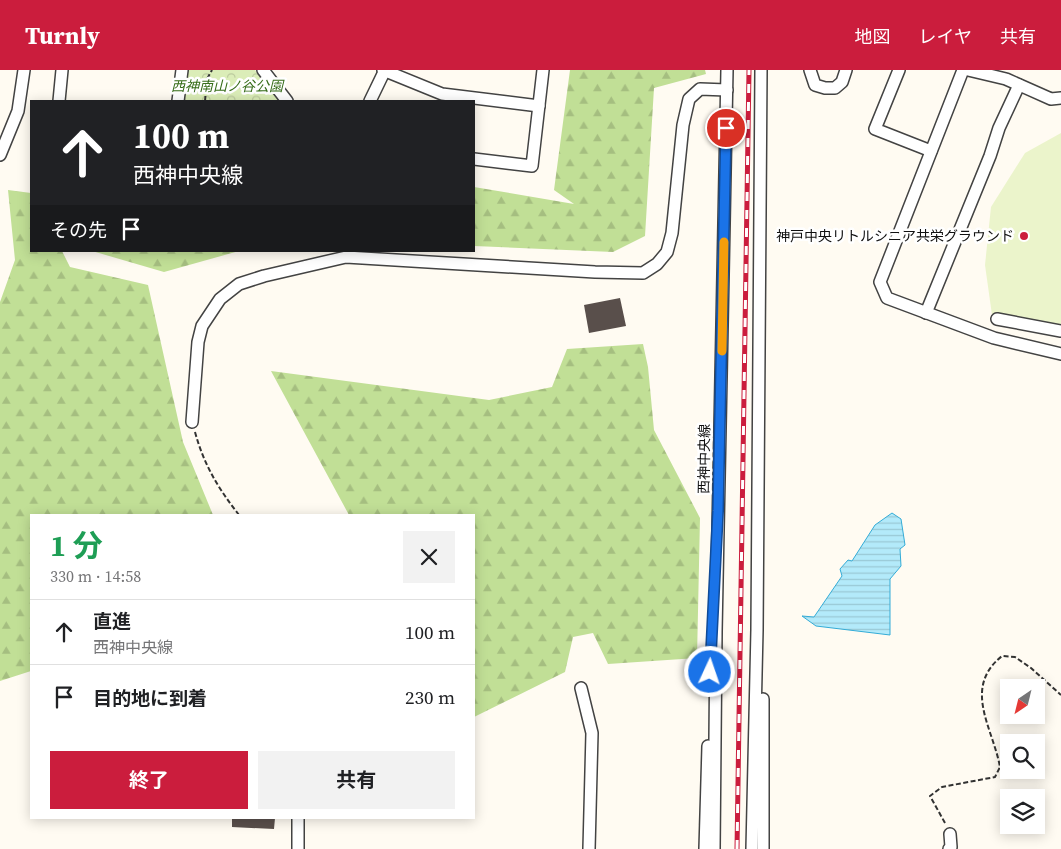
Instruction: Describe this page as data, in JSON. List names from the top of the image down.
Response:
{
  "streets": {
    "street": ["西神中央線"]
  },
  "parks": ["西神南山ノ谷公園"],
  "places": ["神戸中央リトルシニア共栄グラウンド"],
  "north": "bottom left",
  "page": {
    "header": "Turnly",
    "nav": ["地図", "レイヤ", "共有"],
    "turn": ["100 m", "西神中央線"],
    "then": "その先",
    "heading": ["1 分", "330 m · 14:58"],
    "list": [
      {
        "name": "直進",
        "note": "西神中央線",
        "value": "100 m"
      },
      {
        "name": "目的地に到着",
        "value": "230 m"
      }
    ],
    "buttons": ["終了", "共有"]
  }
}
